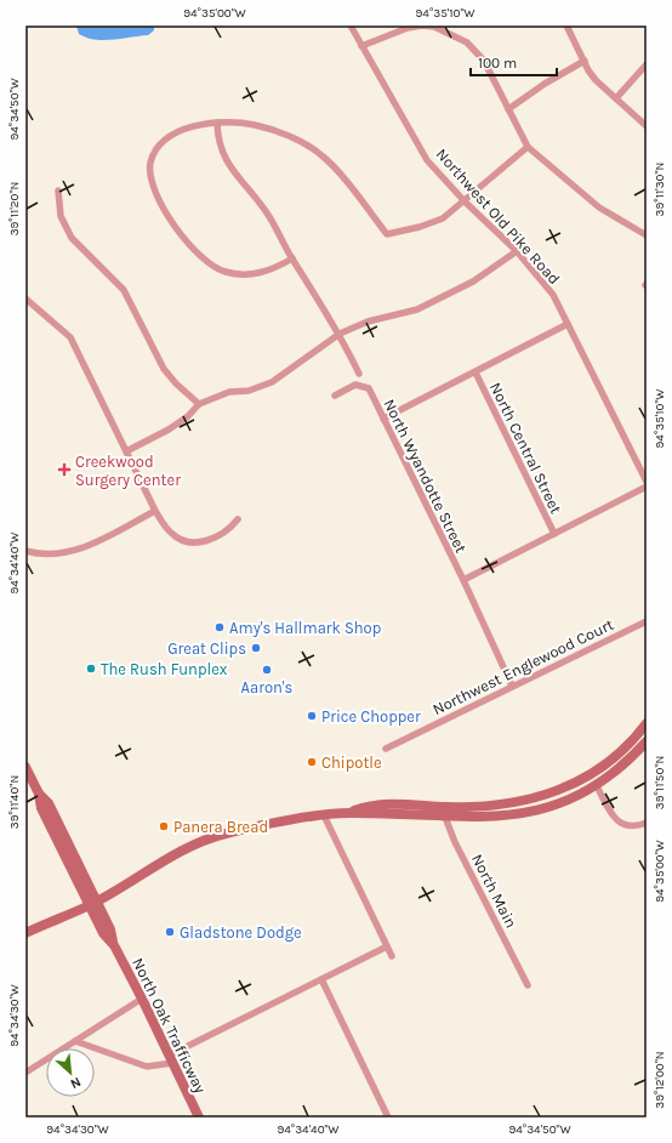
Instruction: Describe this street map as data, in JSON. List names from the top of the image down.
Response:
{
  "streets": {
    "main road": ["North Oak Trafficway"],
    "street": [
      "Northwest Old Pike Road",
      "North Central Street",
      "North Wyandotte Street",
      "Northwest Englewood Court",
      "North Main"
    ]
  },
  "crossings": [
    ["North Wyandotte Street", "Northwest Englewood Court"]
  ],
  "places": {
    "health": ["Creekwood Surgery Center"],
    "other": [
      "Amy's Hallmark Shop",
      "Great Clips",
      "The Rush Funplex",
      "Aaron's",
      "Price Chopper",
      "Chipotle",
      "Panera Bread",
      "Gladstone Dodge"
    ]
  },
  "scale_bar": "100 m",
  "north": "bottom right",
  "coordinates": [
    "94°35'00\"W",
    "94°35'10\"W",
    "94°34'50\"W",
    "39°11'30\"N",
    "39°11'20\"N",
    "94°34'40\"W",
    "39°11'50\"N",
    "39°11'40\"N",
    "94°34'30\"W",
    "39°12'00\"N"
  ]
}
